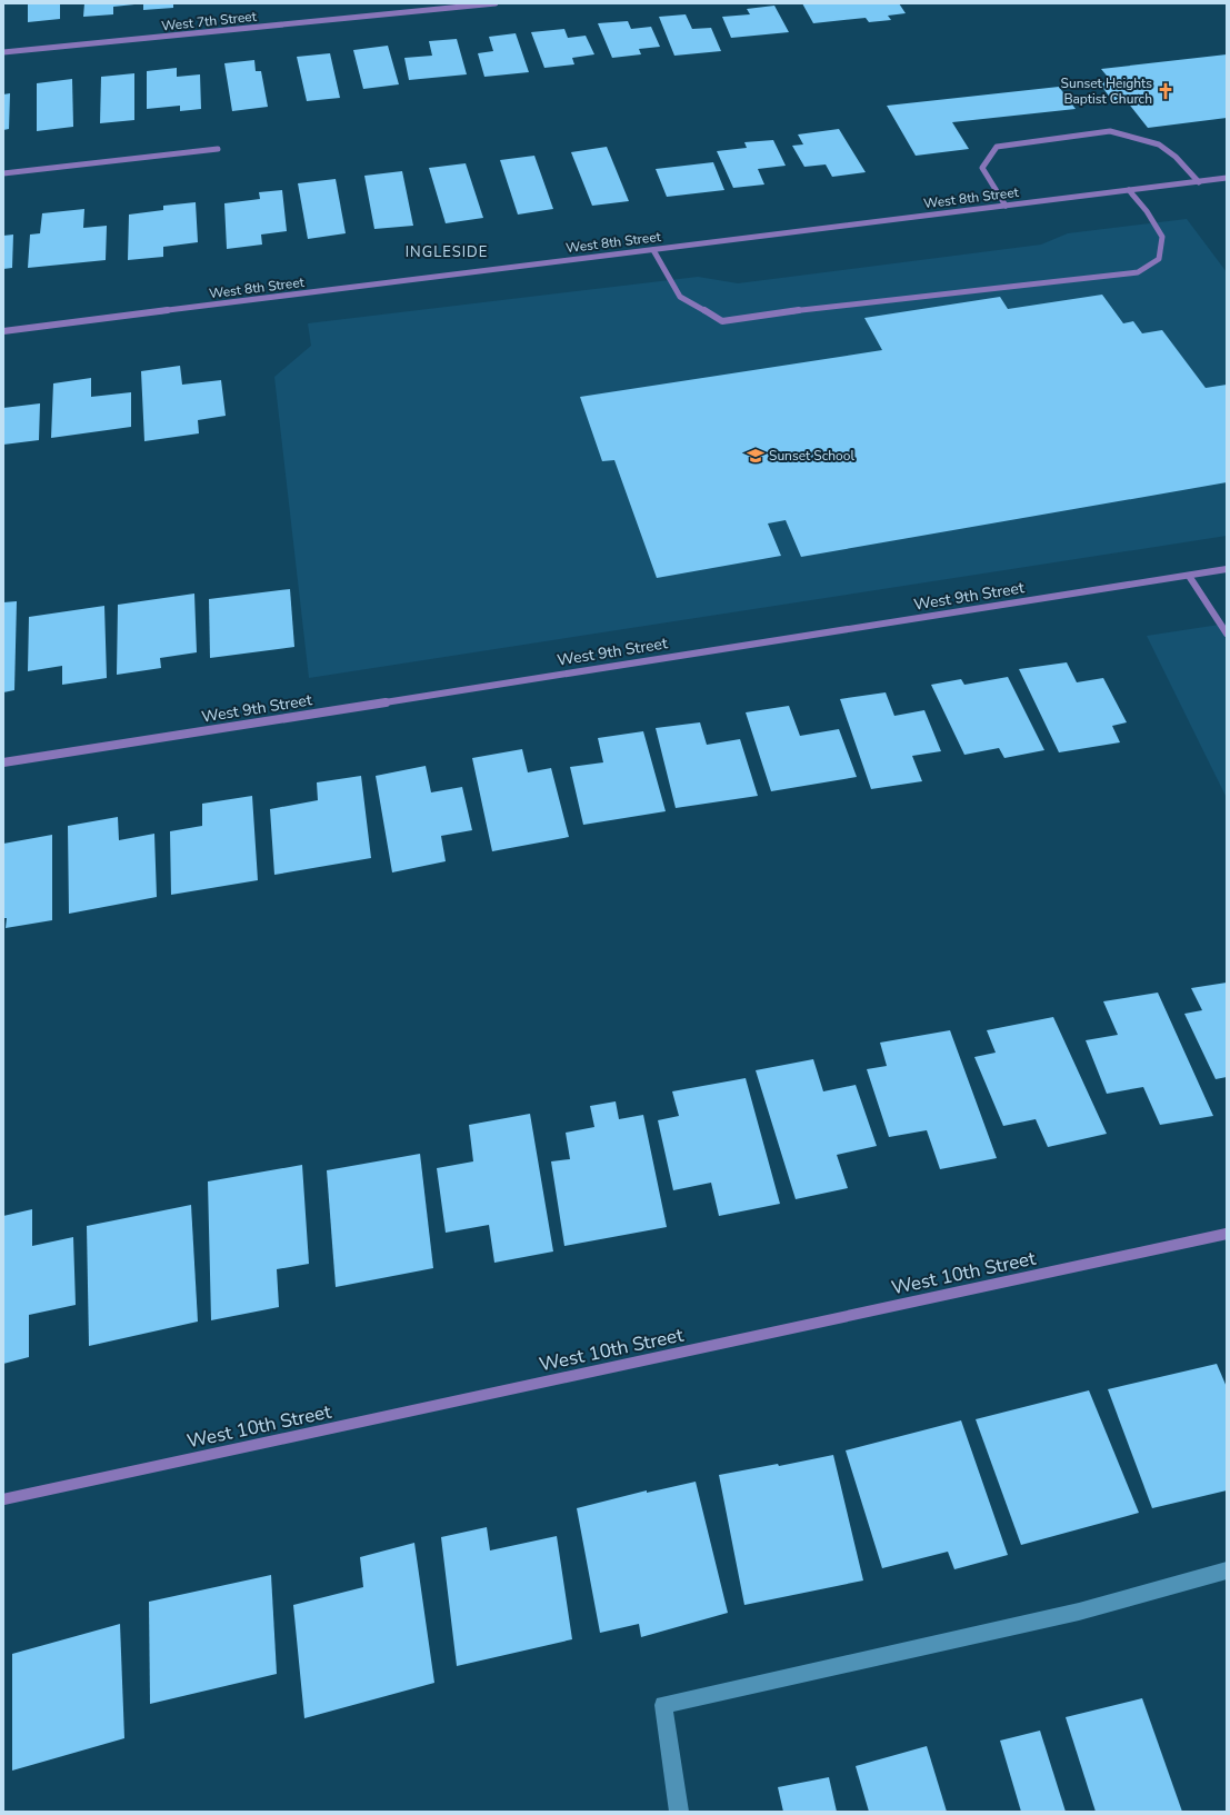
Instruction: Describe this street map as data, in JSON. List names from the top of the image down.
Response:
{
  "streets": {
    "street": [
      "West 7th Street",
      "West 8th Street",
      "West 9th Street",
      "West 10th Street"
    ]
  },
  "districts": ["INGLESIDE"],
  "places": {
    "church": ["Sunset Heights Baptist Church"],
    "school or university": ["Sunset School"]
  }
}
